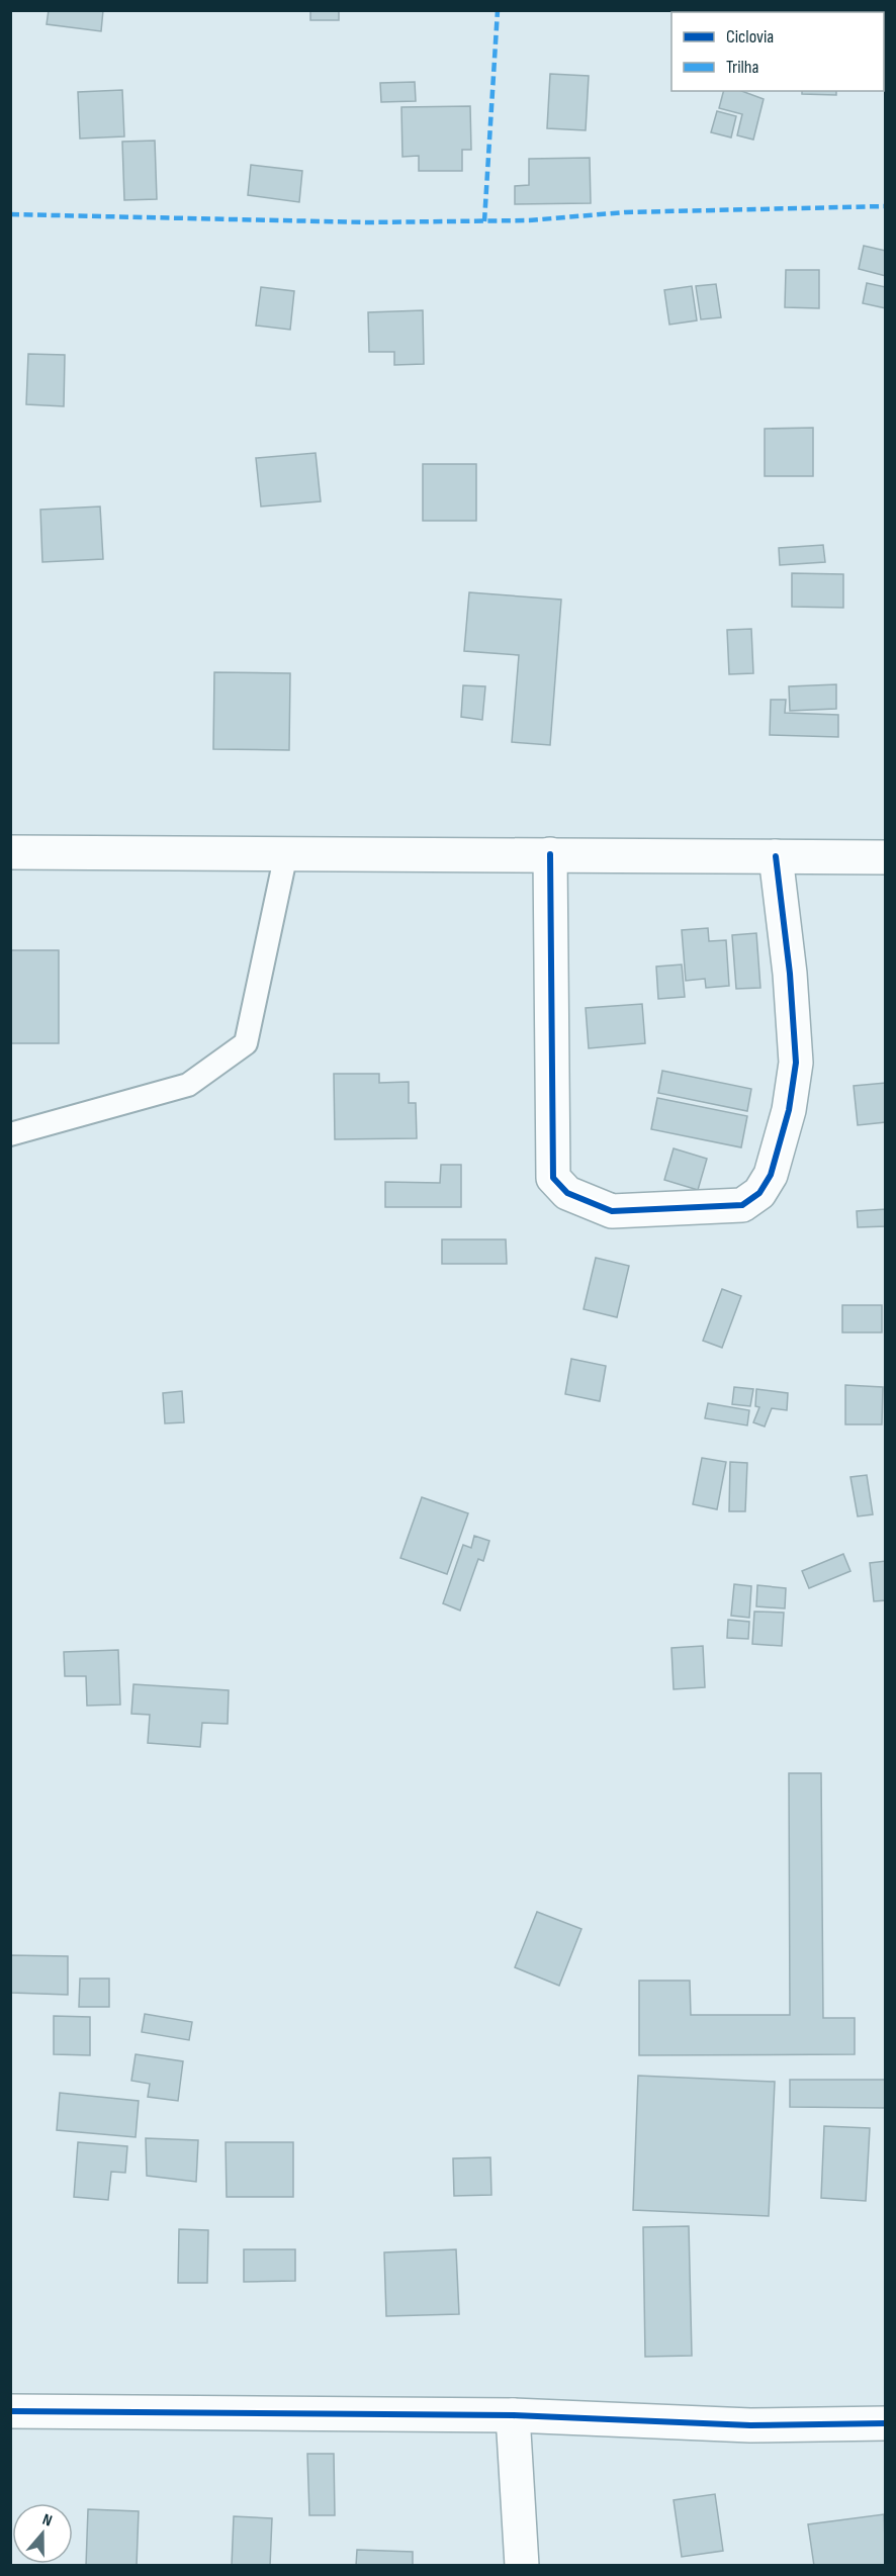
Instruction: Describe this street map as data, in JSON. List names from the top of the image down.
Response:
{
  "legend": ["Ciclovia", "Trilha"],
  "north": "top"
}
